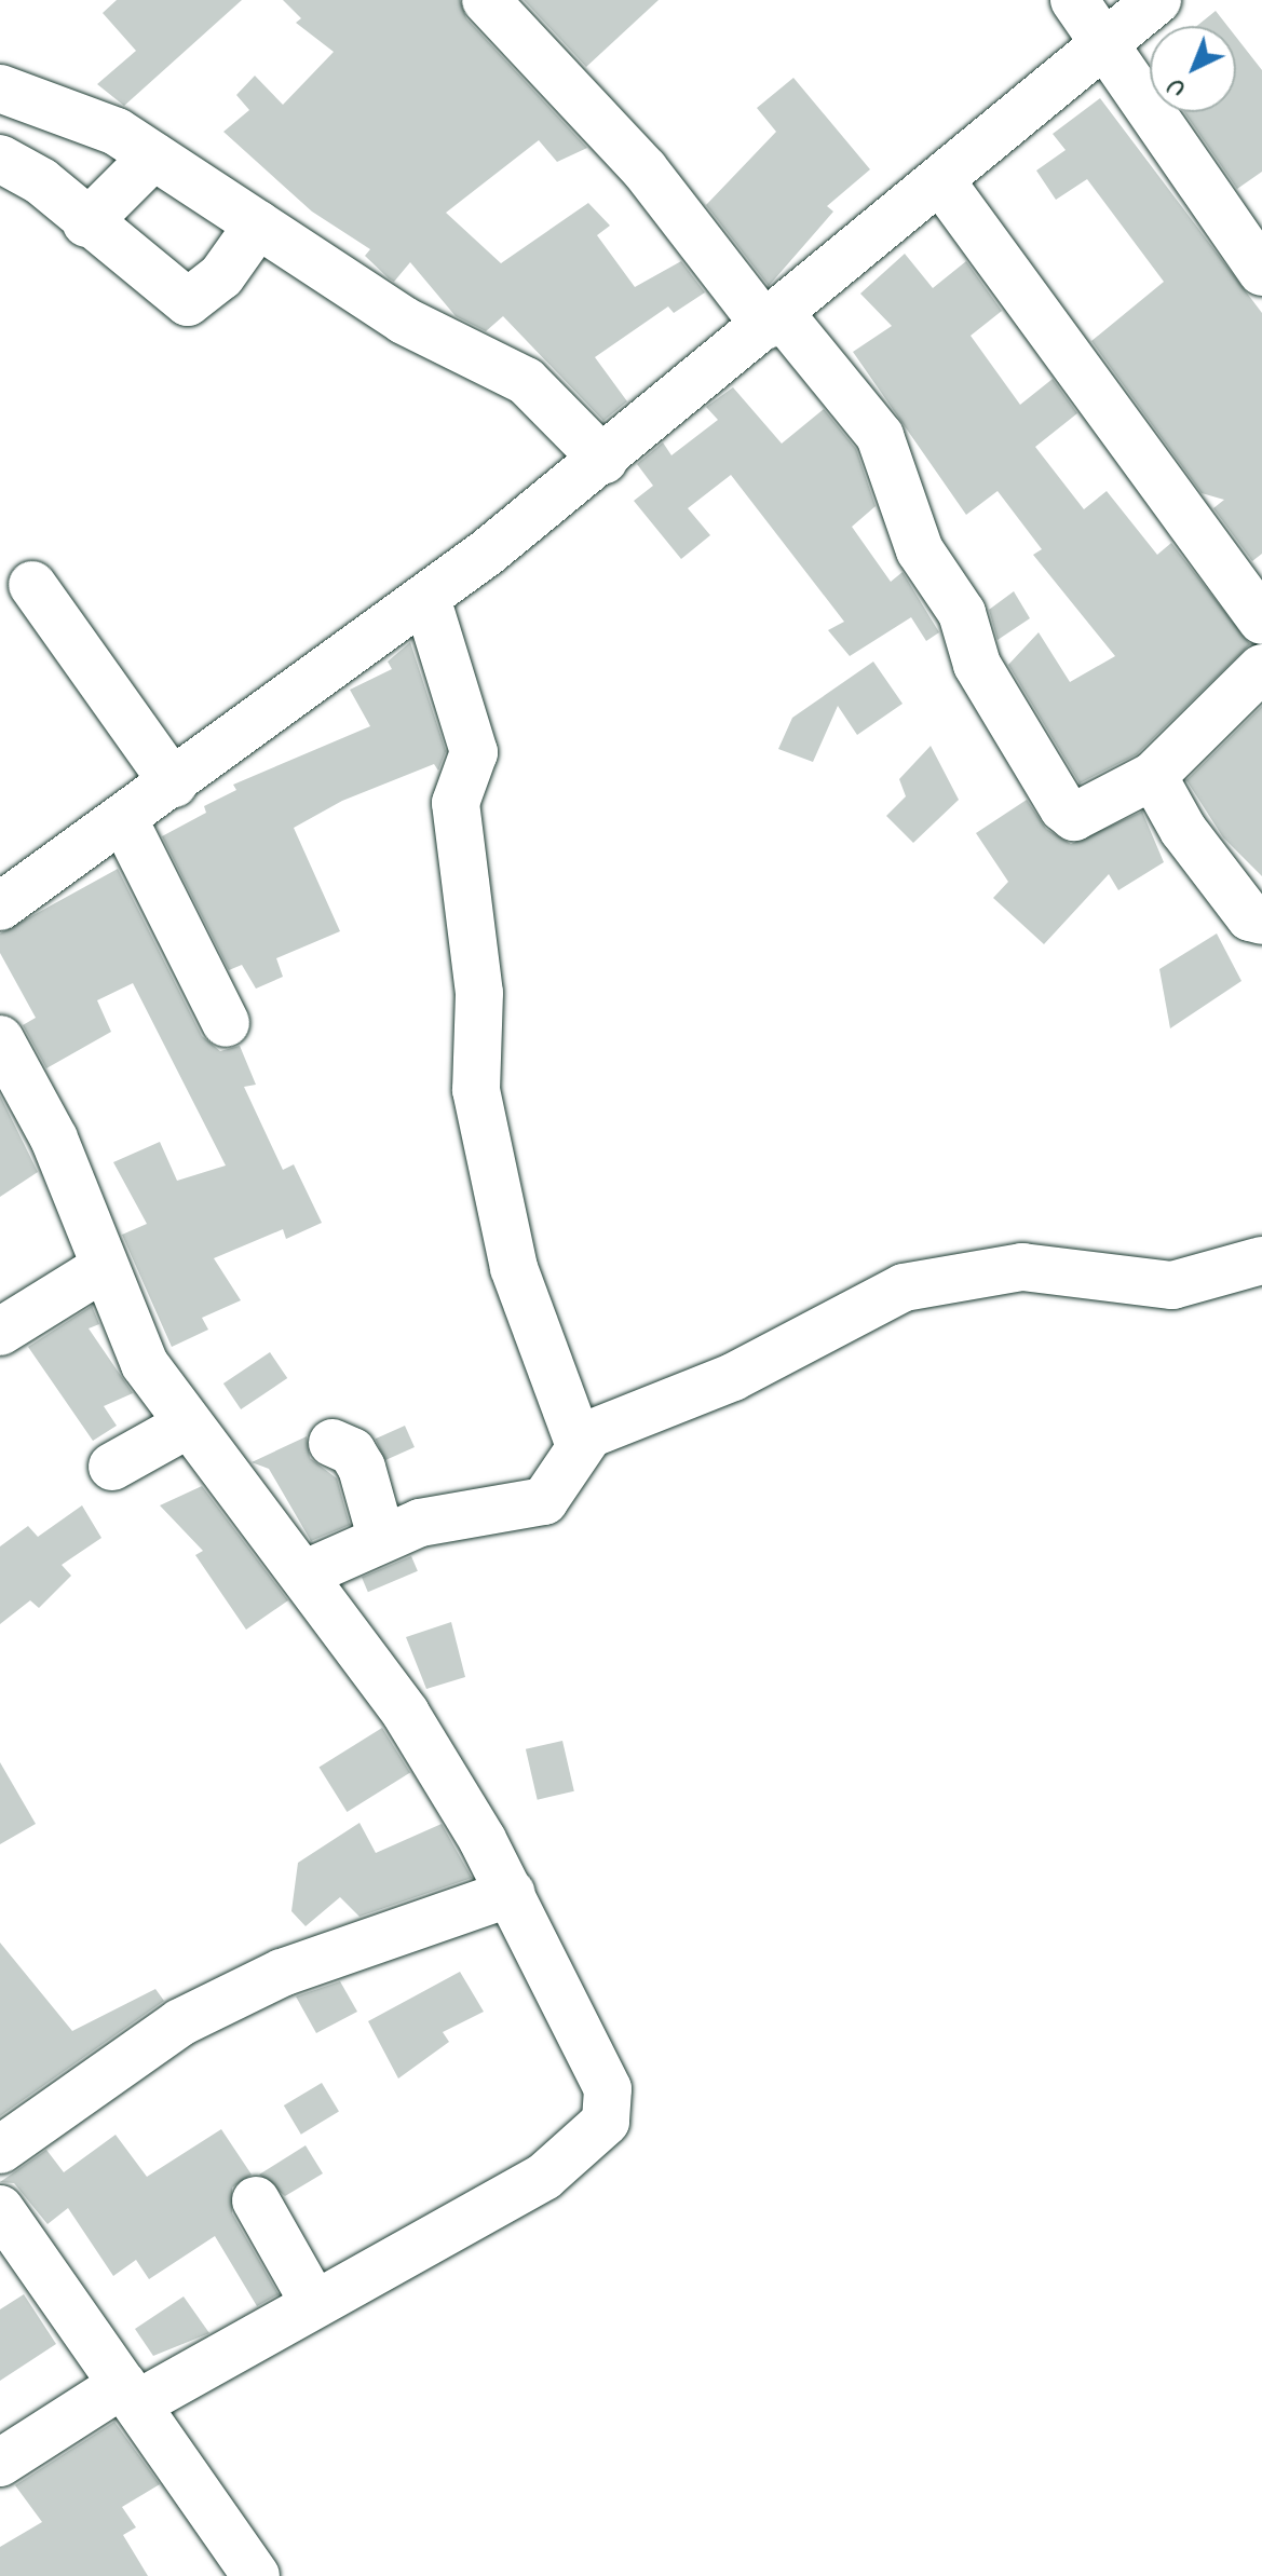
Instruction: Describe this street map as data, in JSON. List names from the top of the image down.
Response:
{
  "north": "bottom left"
}
